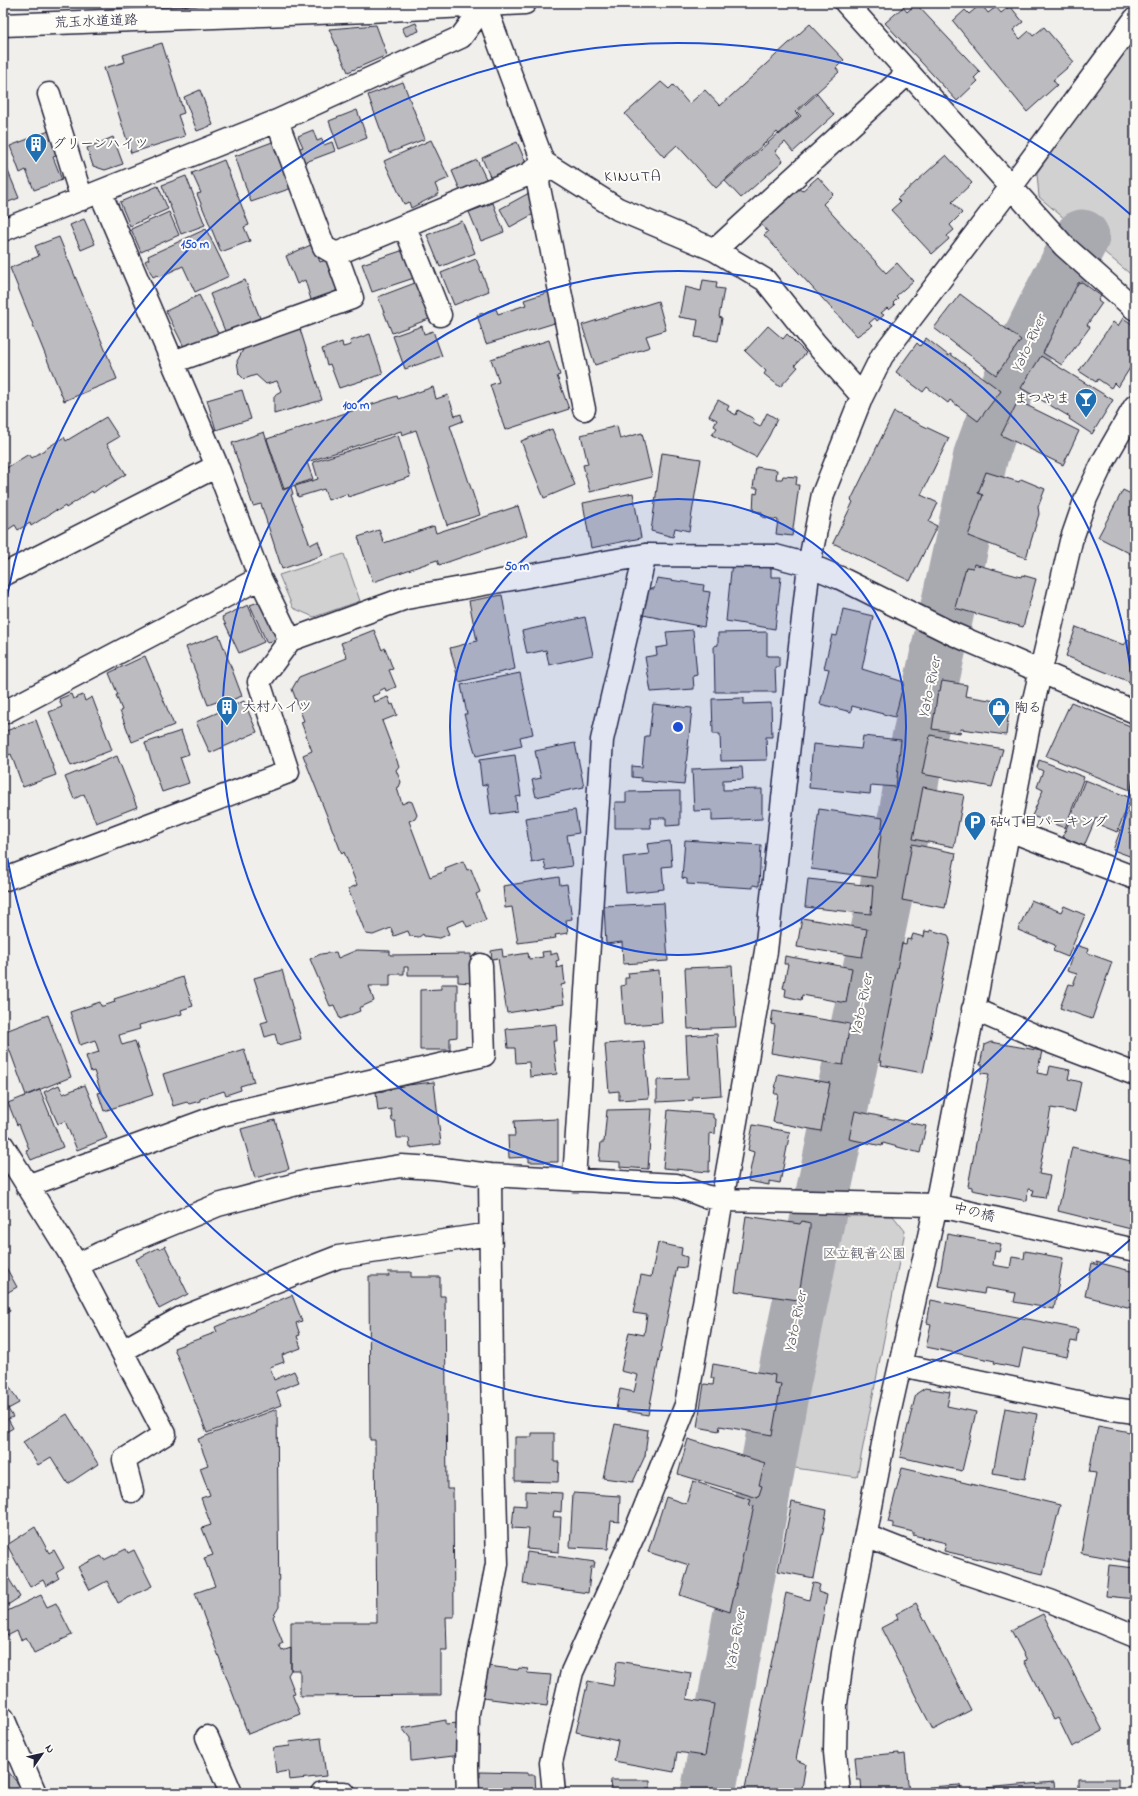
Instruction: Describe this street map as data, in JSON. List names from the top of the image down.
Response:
{
  "streets": {
    "street": ["荒玉水道道路", "中の橋"]
  },
  "districts": ["KINUTA"],
  "water": ["Yato-River"],
  "parks": ["区立観音公園"],
  "places": {
    "building": ["グリーンハイツ", "大村ハイツ"],
    "bar": ["まつやま"],
    "shop": ["陶る"],
    "parking": ["砧4丁目パーキング"]
  },
  "north": "top right",
  "rings": ["150 m", "100 m", "50 m"]
}
